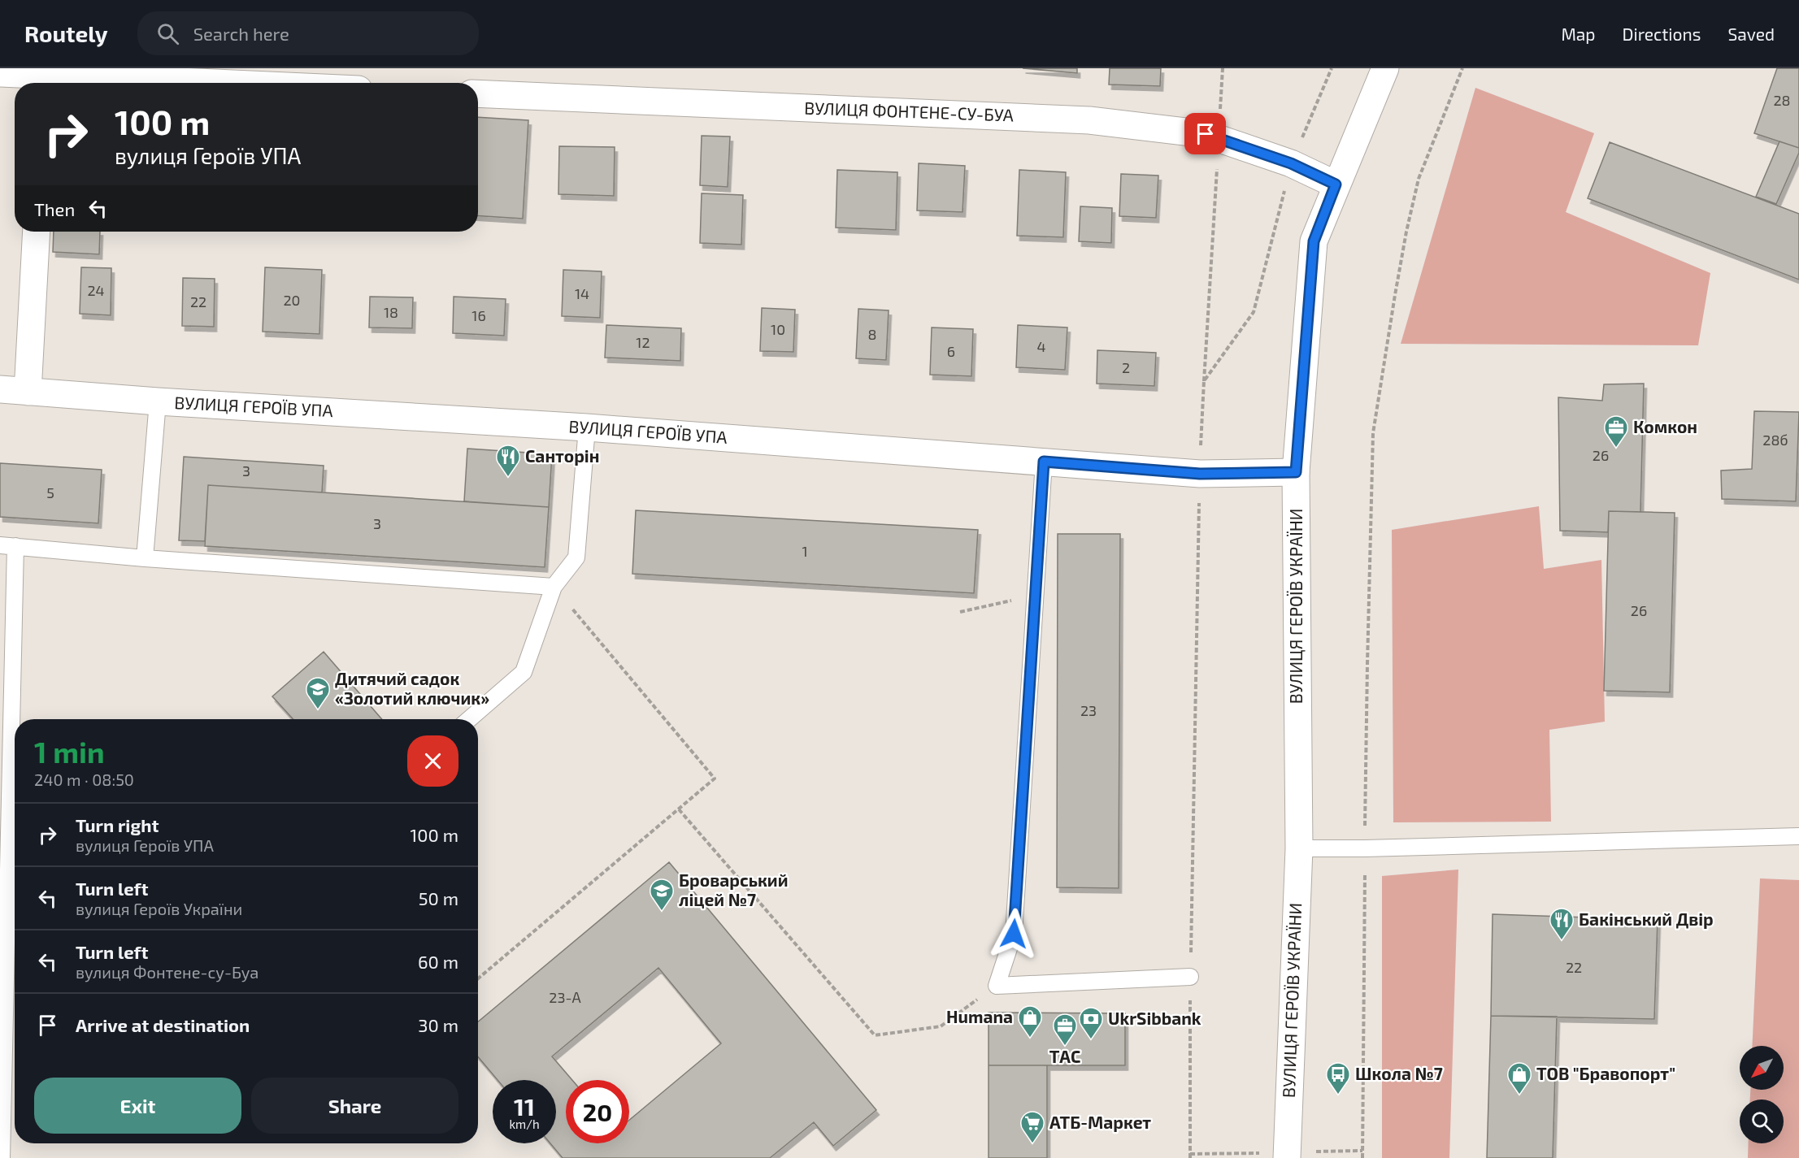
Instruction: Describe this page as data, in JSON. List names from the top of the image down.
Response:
{
  "streets": {
    "street": ["ВУЛИЦЯ ФОНТЕНЕ-СУ-БУА", "ВУЛИЦЯ ГЕРОЇВ УПА", "ВУЛИЦЯ ГЕРОЇВ УКРАЇНИ"]
  },
  "crossings": [
    ["ВУЛИЦЯ ФОНТЕНЕ-СУ-БУА", "ВУЛИЦЯ ГЕРОЇВ УКРАЇНИ"],
    ["ВУЛИЦЯ ГЕРОЇВ УПА", "ВУЛИЦЯ ГЕРОЇВ УКРАЇНИ"]
  ],
  "places": {
    "office": ["Комкон", "ТАС"],
    "restaurant": ["Санторін", "Бакінський Двір"],
    "school or university": ["Дитячий садок «Золотий ключик»", "Броварський ліцей №7"],
    "shop": ["Humana", "ТОВ \"Бравопорт\""],
    "bank": ["UkrSibbank"],
    "bus stop": ["Школа №7"],
    "supermarket": ["АТБ-Маркет"]
  },
  "house_numbers": [
    "28",
    "24",
    "14",
    "20",
    "22",
    "18",
    "16",
    "10",
    "8",
    "12",
    "4",
    "6",
    "2",
    "28б",
    "26",
    "3",
    "5",
    "3",
    "1",
    "26",
    "23",
    "22",
    "23-А"
  ],
  "north": "bottom left",
  "page": {
    "header": "Routely",
    "search": "Search here",
    "nav": ["Map", "Directions", "Saved"],
    "turn": ["100 m", "вулиця Героїв УПА"],
    "then": "Then",
    "heading": ["1 min", "240 m · 08:50"],
    "list": [
      {
        "name": "Turn right",
        "note": "вулиця Героїв УПА",
        "value": "100 m"
      },
      {
        "name": "Turn left",
        "note": "вулиця Героїв України",
        "value": "50 m"
      },
      {
        "name": "Turn left",
        "note": "вулиця Фонтене-су-Буа",
        "value": "60 m"
      },
      {
        "name": "Arrive at destination",
        "value": "30 m"
      }
    ],
    "buttons": ["Exit", "Share"],
    "speed": "11 km/h",
    "limit": "20"
  }
}
